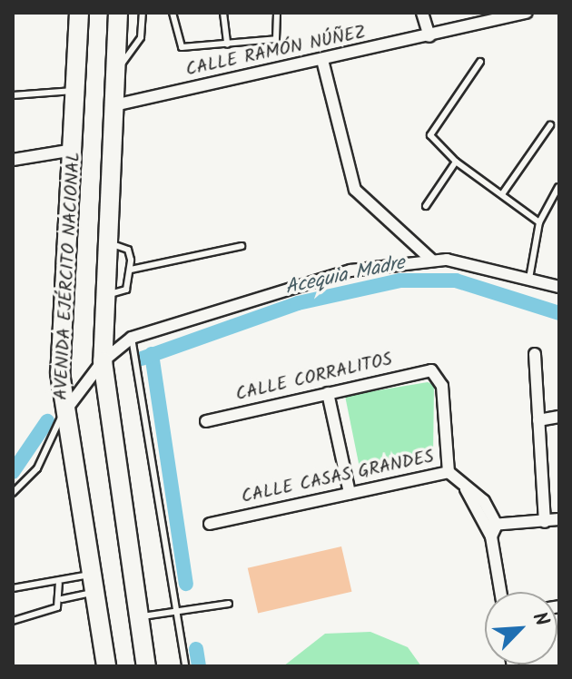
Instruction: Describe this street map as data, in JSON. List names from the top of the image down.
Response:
{
  "streets": {
    "main road": ["AVENIDA EJÉRCITO NACIONAL"],
    "street": ["CALLE RAMÓN NÚÑEZ", "CALLE CORRALITOS", "CALLE CASAS GRANDES"]
  },
  "crossings": [
    ["CALLE RAMÓN NÚÑEZ", "AVENIDA EJÉRCITO NACIONAL"],
    ["CALLE CORRALITOS", "CALLE CASAS GRANDES"]
  ],
  "water": ["Acequia Madre"],
  "north": "top right"
}
